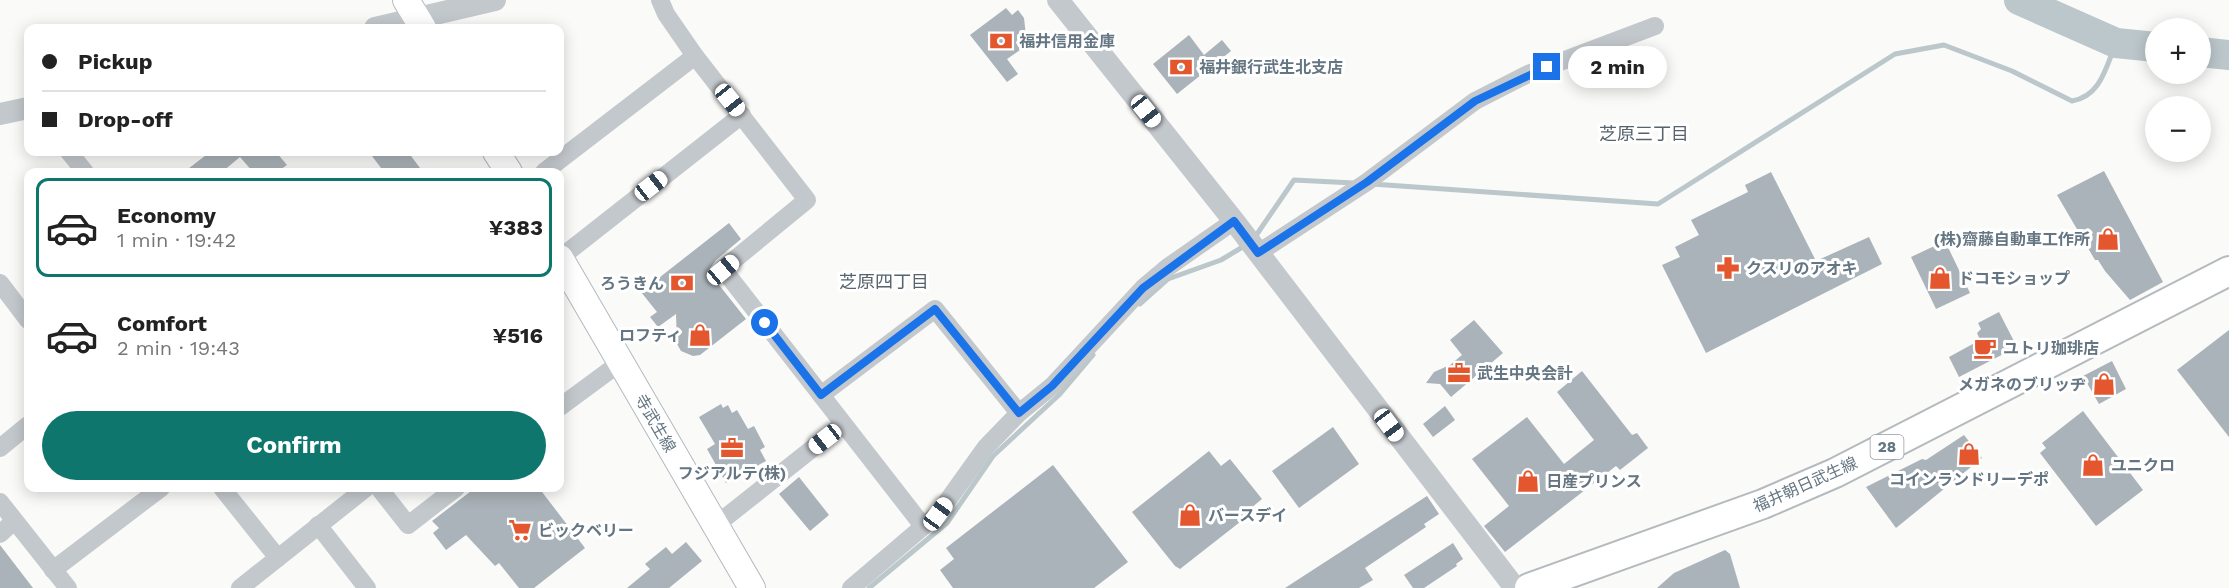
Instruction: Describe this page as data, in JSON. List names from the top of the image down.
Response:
{
  "streets": {
    "main road": ["寺武生線", "28", "福井朝日武生線"]
  },
  "districts": ["芝原三丁目", "芝原四丁目"],
  "places": {
    "bank": ["福井信用金庫", "福井銀行武生北支店", "ろうきん"],
    "shop": [
      "(株)齋藤自動車工作所",
      "ドコモショップ",
      "ロフティ",
      "メガネのブリッヂ",
      "コインランドリーデポ",
      "ユニクロ",
      "日産プリンス",
      "バースデイ"
    ],
    "pharmacy": ["クスリのアオキ"],
    "cafe": ["ユトリ珈琲店"],
    "office": ["武生中央会計", "フジアルテ(株)"],
    "supermarket": ["ビックベリー"]
  },
  "page": {
    "map_buttons": ["+", "−"],
    "banner": ["Pickup", "Drop-off"],
    "bubble": "2 min",
    "list": [
      {
        "name": "Economy",
        "note": "1 min · 19:42",
        "value": "¥383"
      },
      {
        "name": "Comfort",
        "note": "2 min · 19:43",
        "value": "¥516"
      }
    ],
    "buttons": "Confirm"
  }
}
